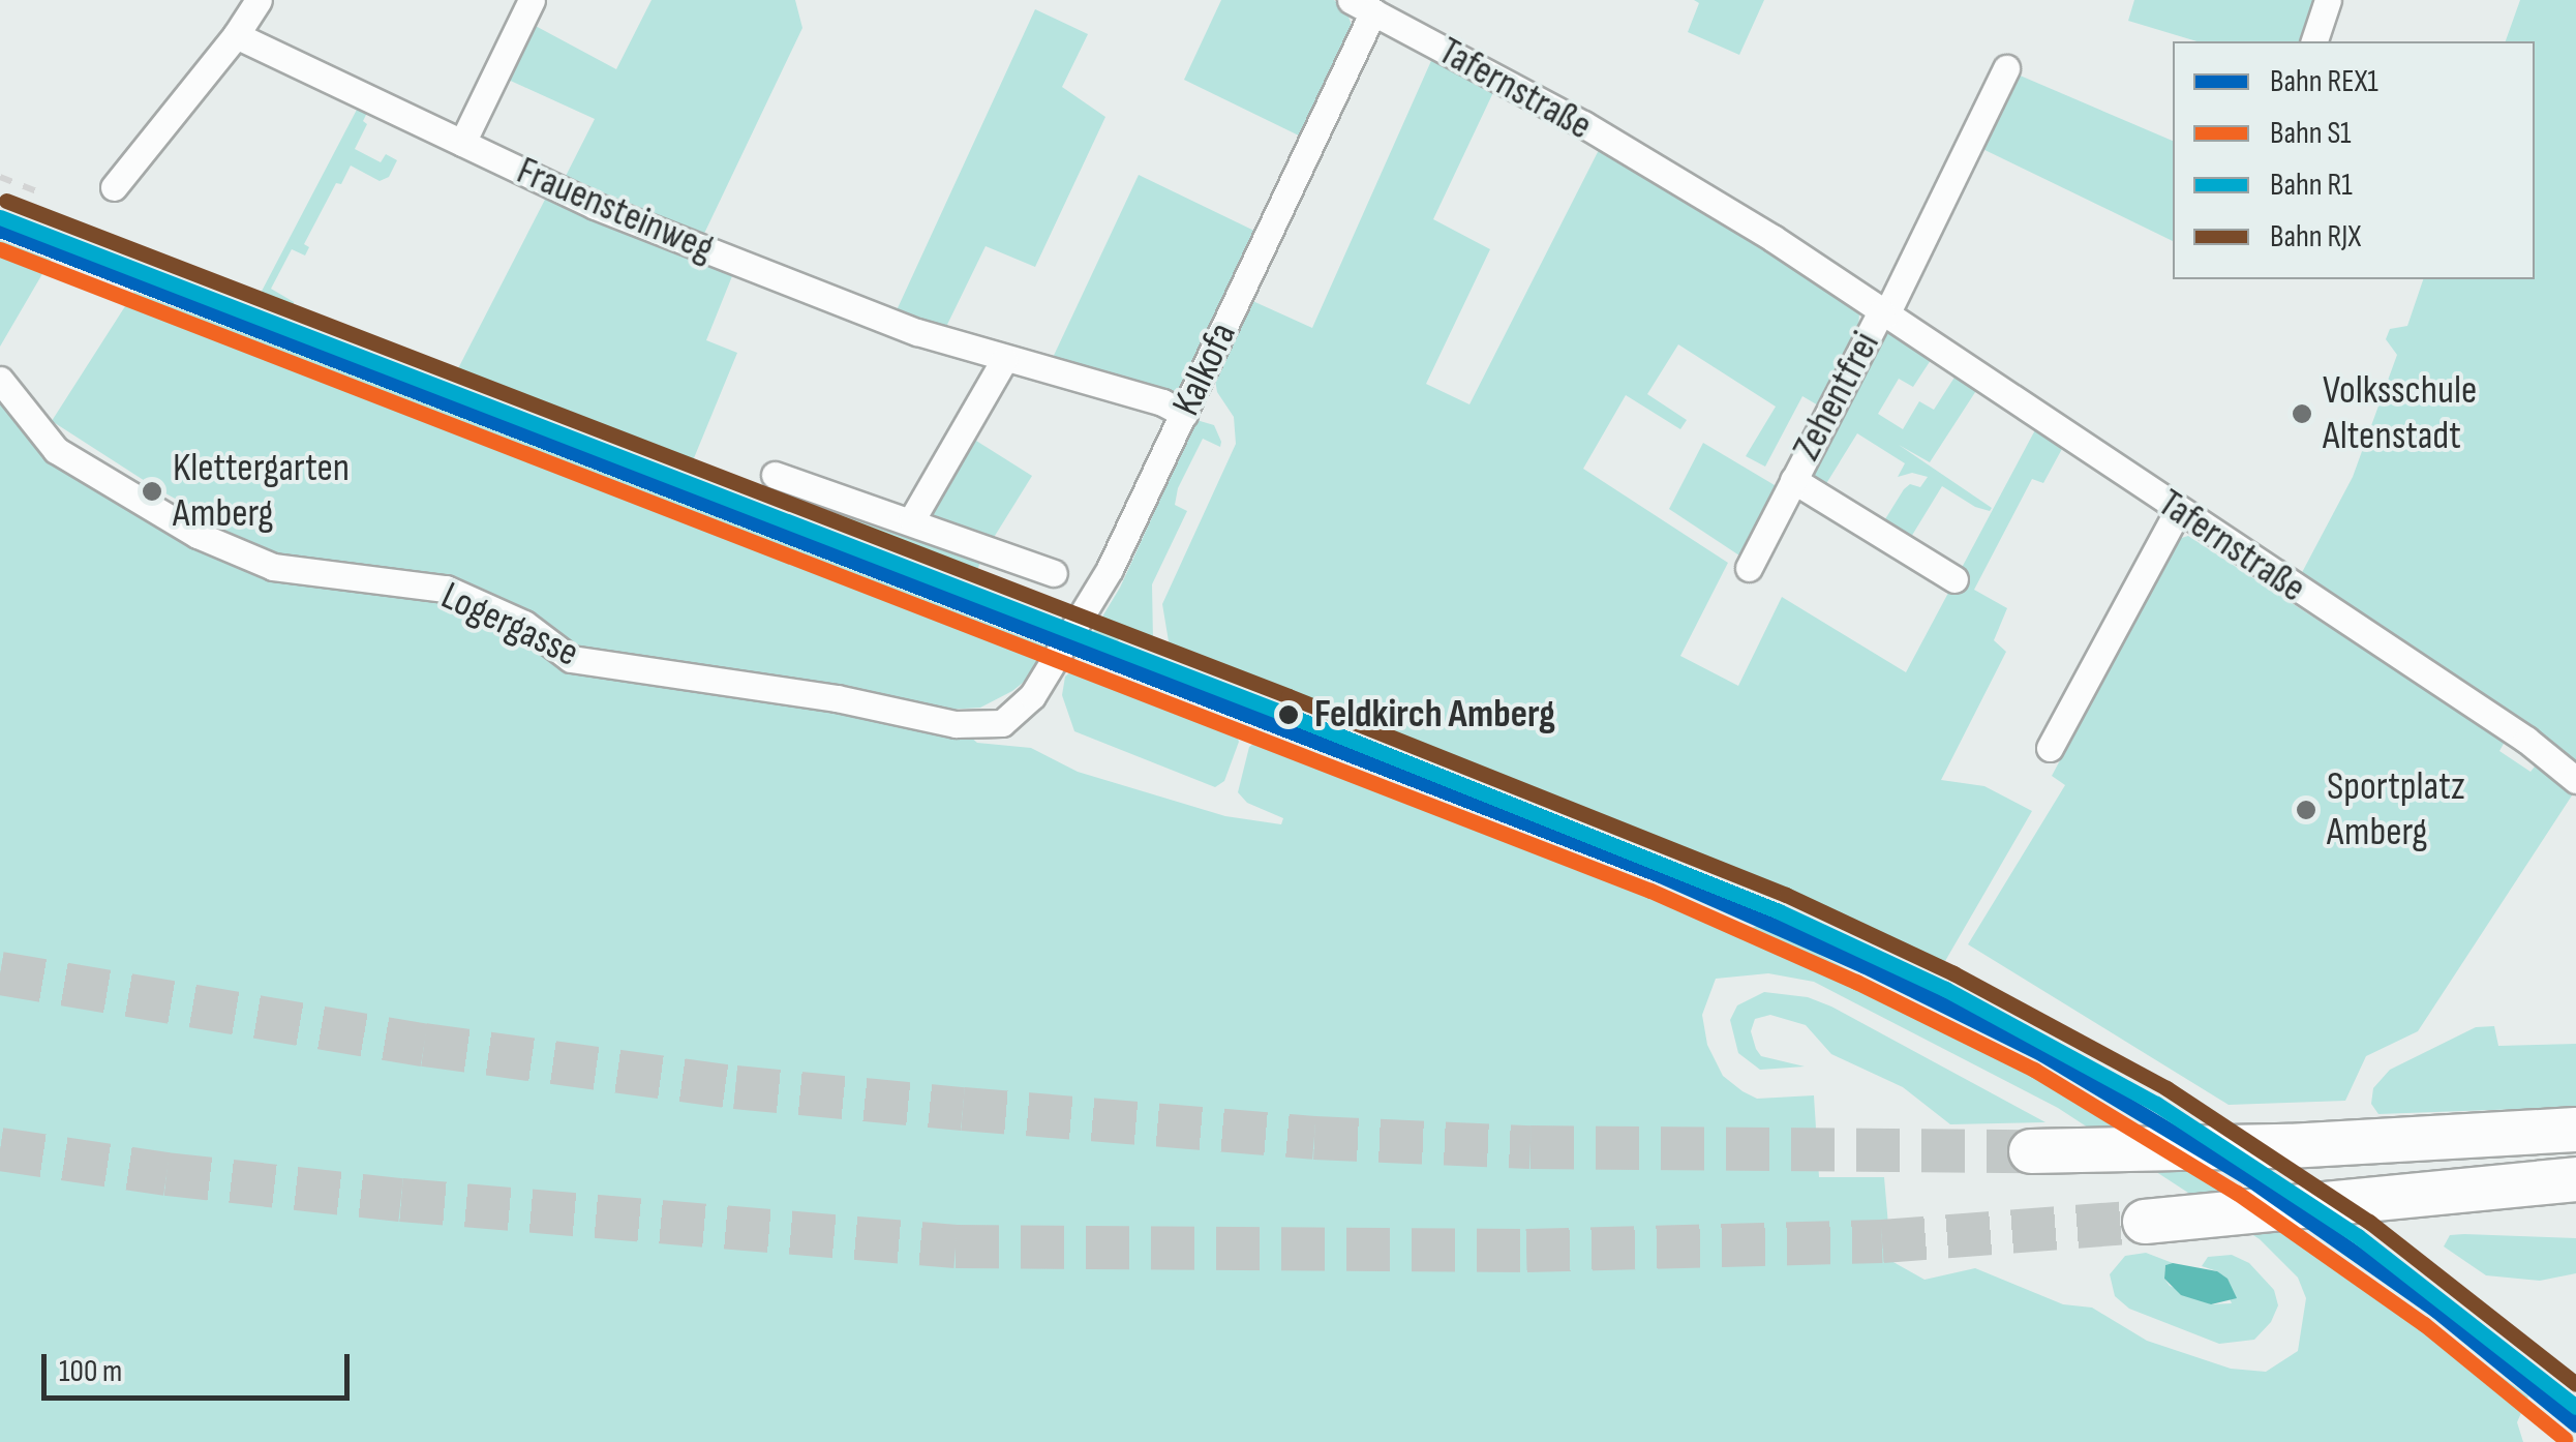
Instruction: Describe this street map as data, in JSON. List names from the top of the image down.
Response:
{
  "streets": {
    "street": [
      "Tafernstraße",
      "Frauensteinweg",
      "Kalkofa",
      "Zehentfrei",
      "Logergasse"
    ]
  },
  "crossings": [
    ["Tafernstraße", "Kalkofa"],
    ["Tafernstraße", "Zehentfrei"],
    ["Frauensteinweg", "Kalkofa"],
    ["Kalkofa", "Logergasse"]
  ],
  "places": [
    "Volksschule Altenstadt",
    "Klettergarten Amberg",
    "Feldkirch Amberg",
    "Sportplatz Amberg"
  ],
  "lines": [
    "rail line RJX",
    "rail line R1",
    "rail line REX1",
    "rail line S1"
  ],
  "legend": [
    "Bahn REX1",
    "Bahn S1",
    "Bahn R1",
    "Bahn RJX"
  ],
  "scale_bar": "100 m"
}
